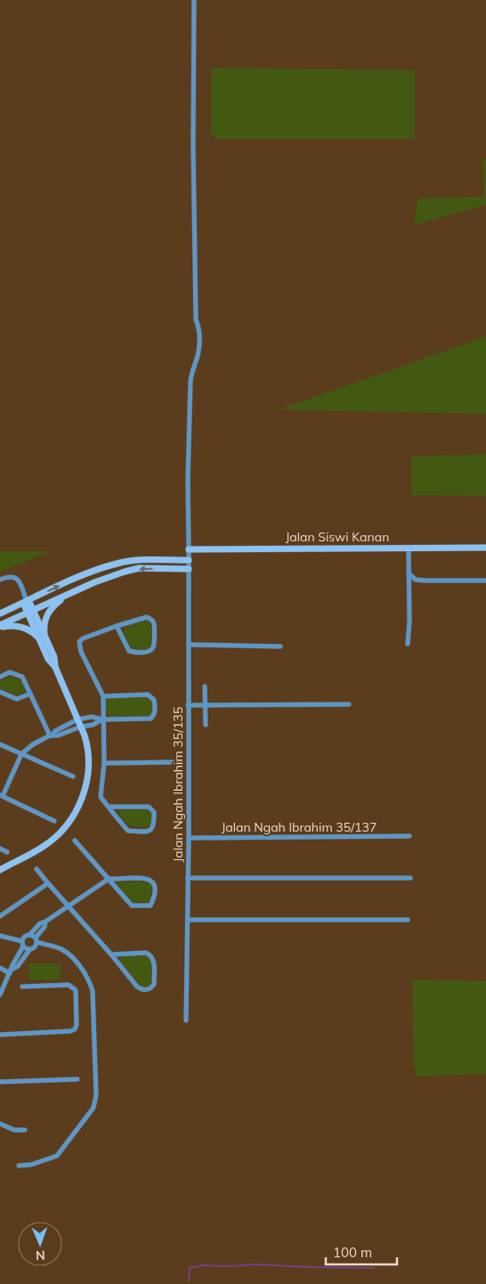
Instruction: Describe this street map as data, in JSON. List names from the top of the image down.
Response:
{
  "streets": {
    "street": ["Jalan Siswi Kanan", "Jalan Ngah Ibrahim 35/135", "Jalan Ngah Ibrahim 35/137"]
  },
  "crossings": [
    ["Jalan Siswi Kanan", "Jalan Ngah Ibrahim 35/135"],
    ["Jalan Ngah Ibrahim 35/135", "Jalan Ngah Ibrahim 35/137"]
  ],
  "scale_bar": "100 m",
  "north": "bottom"
}
